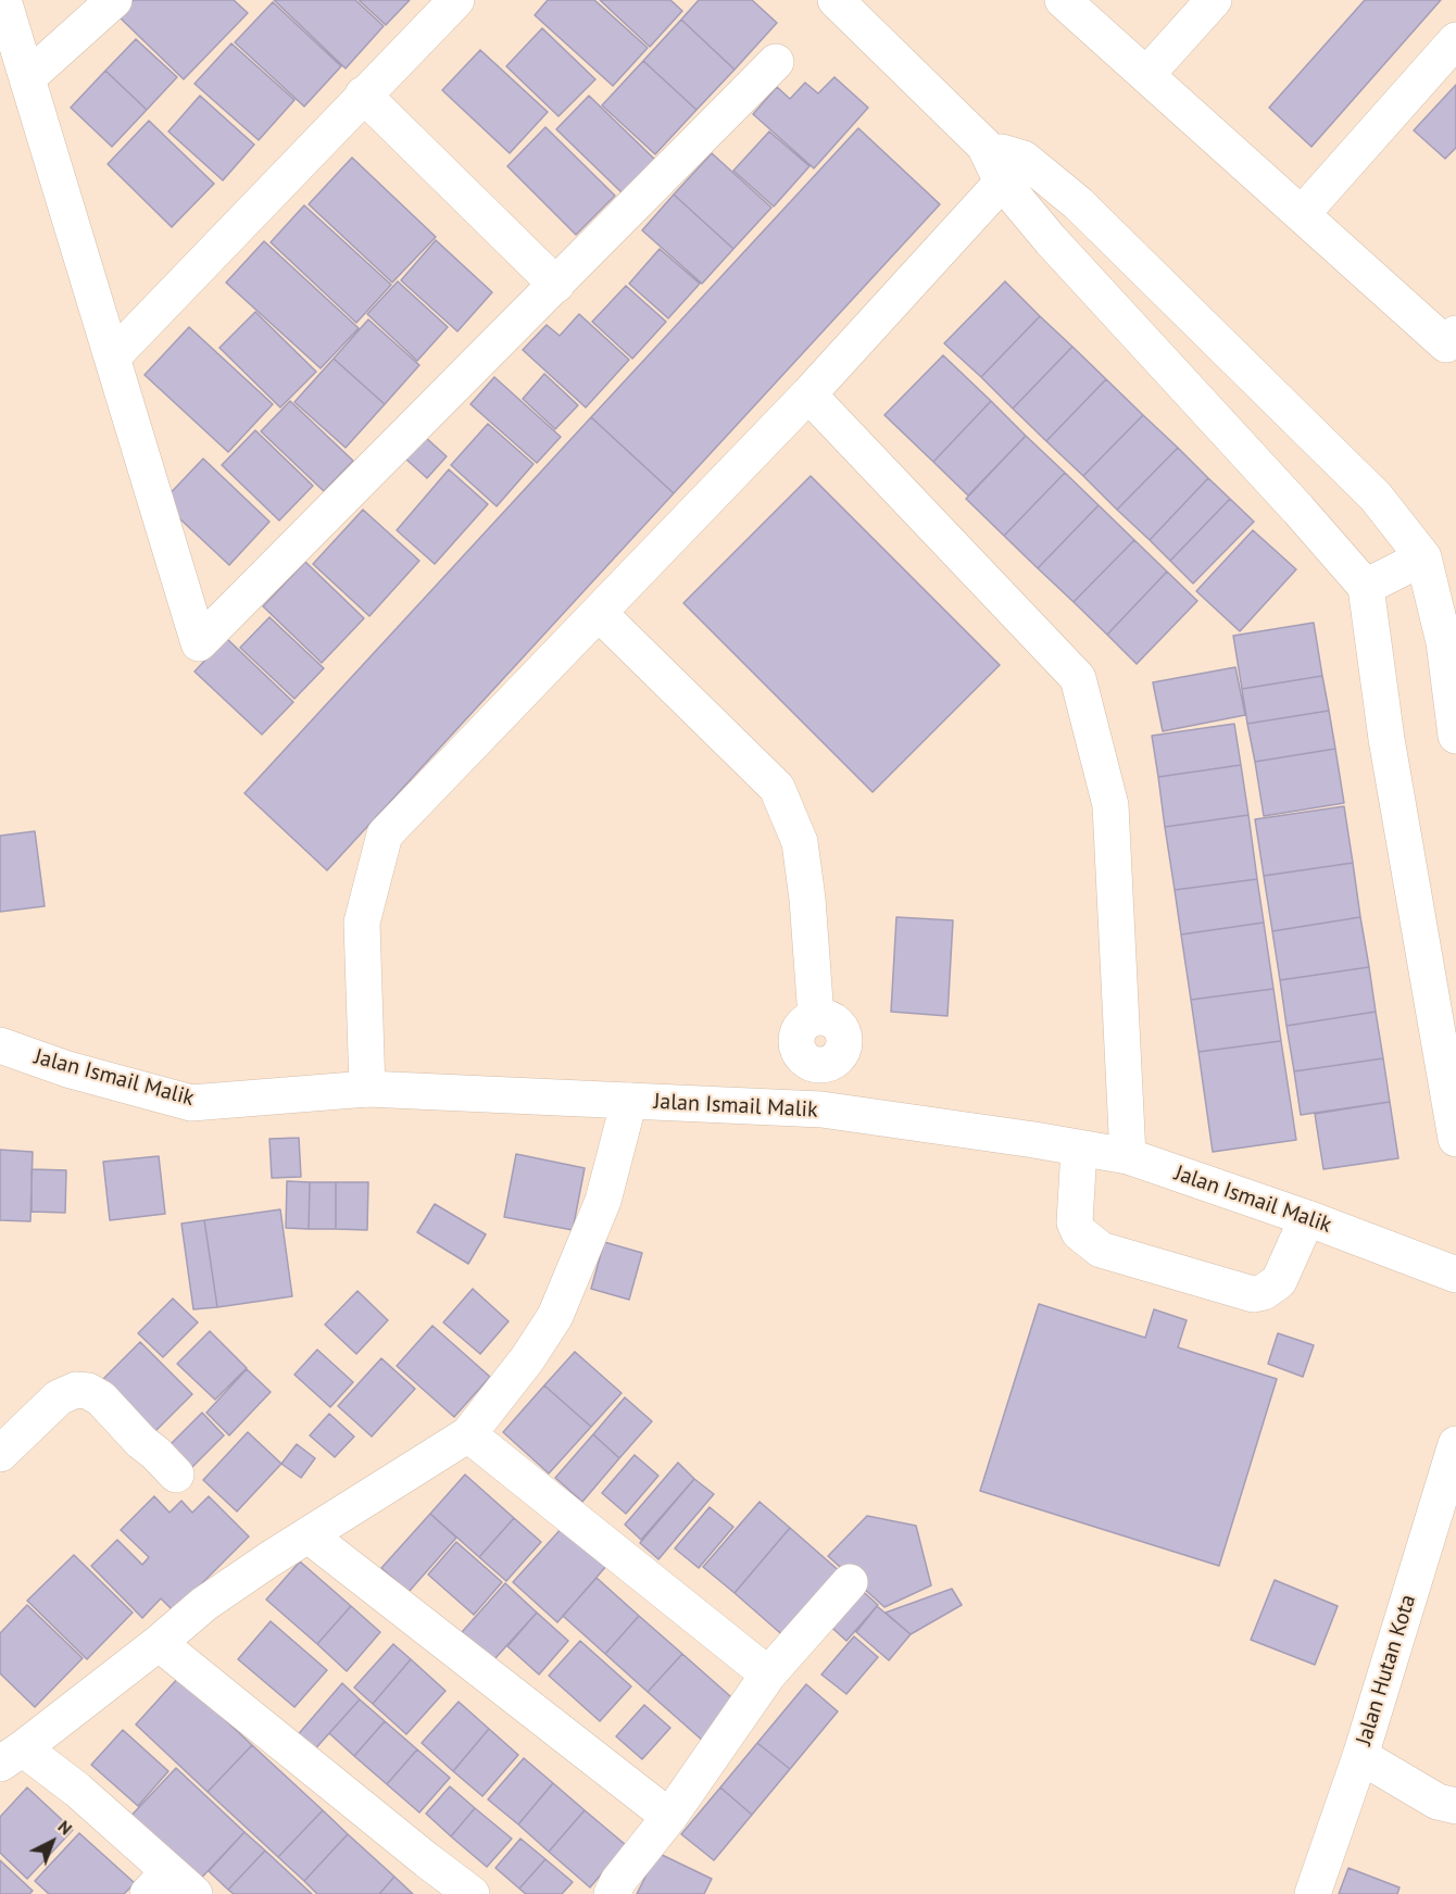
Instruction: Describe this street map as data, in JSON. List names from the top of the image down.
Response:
{
  "streets": {
    "street": ["Jalan Ismail Malik", "Jalan Hutan Kota"]
  },
  "north": "top right"
}
